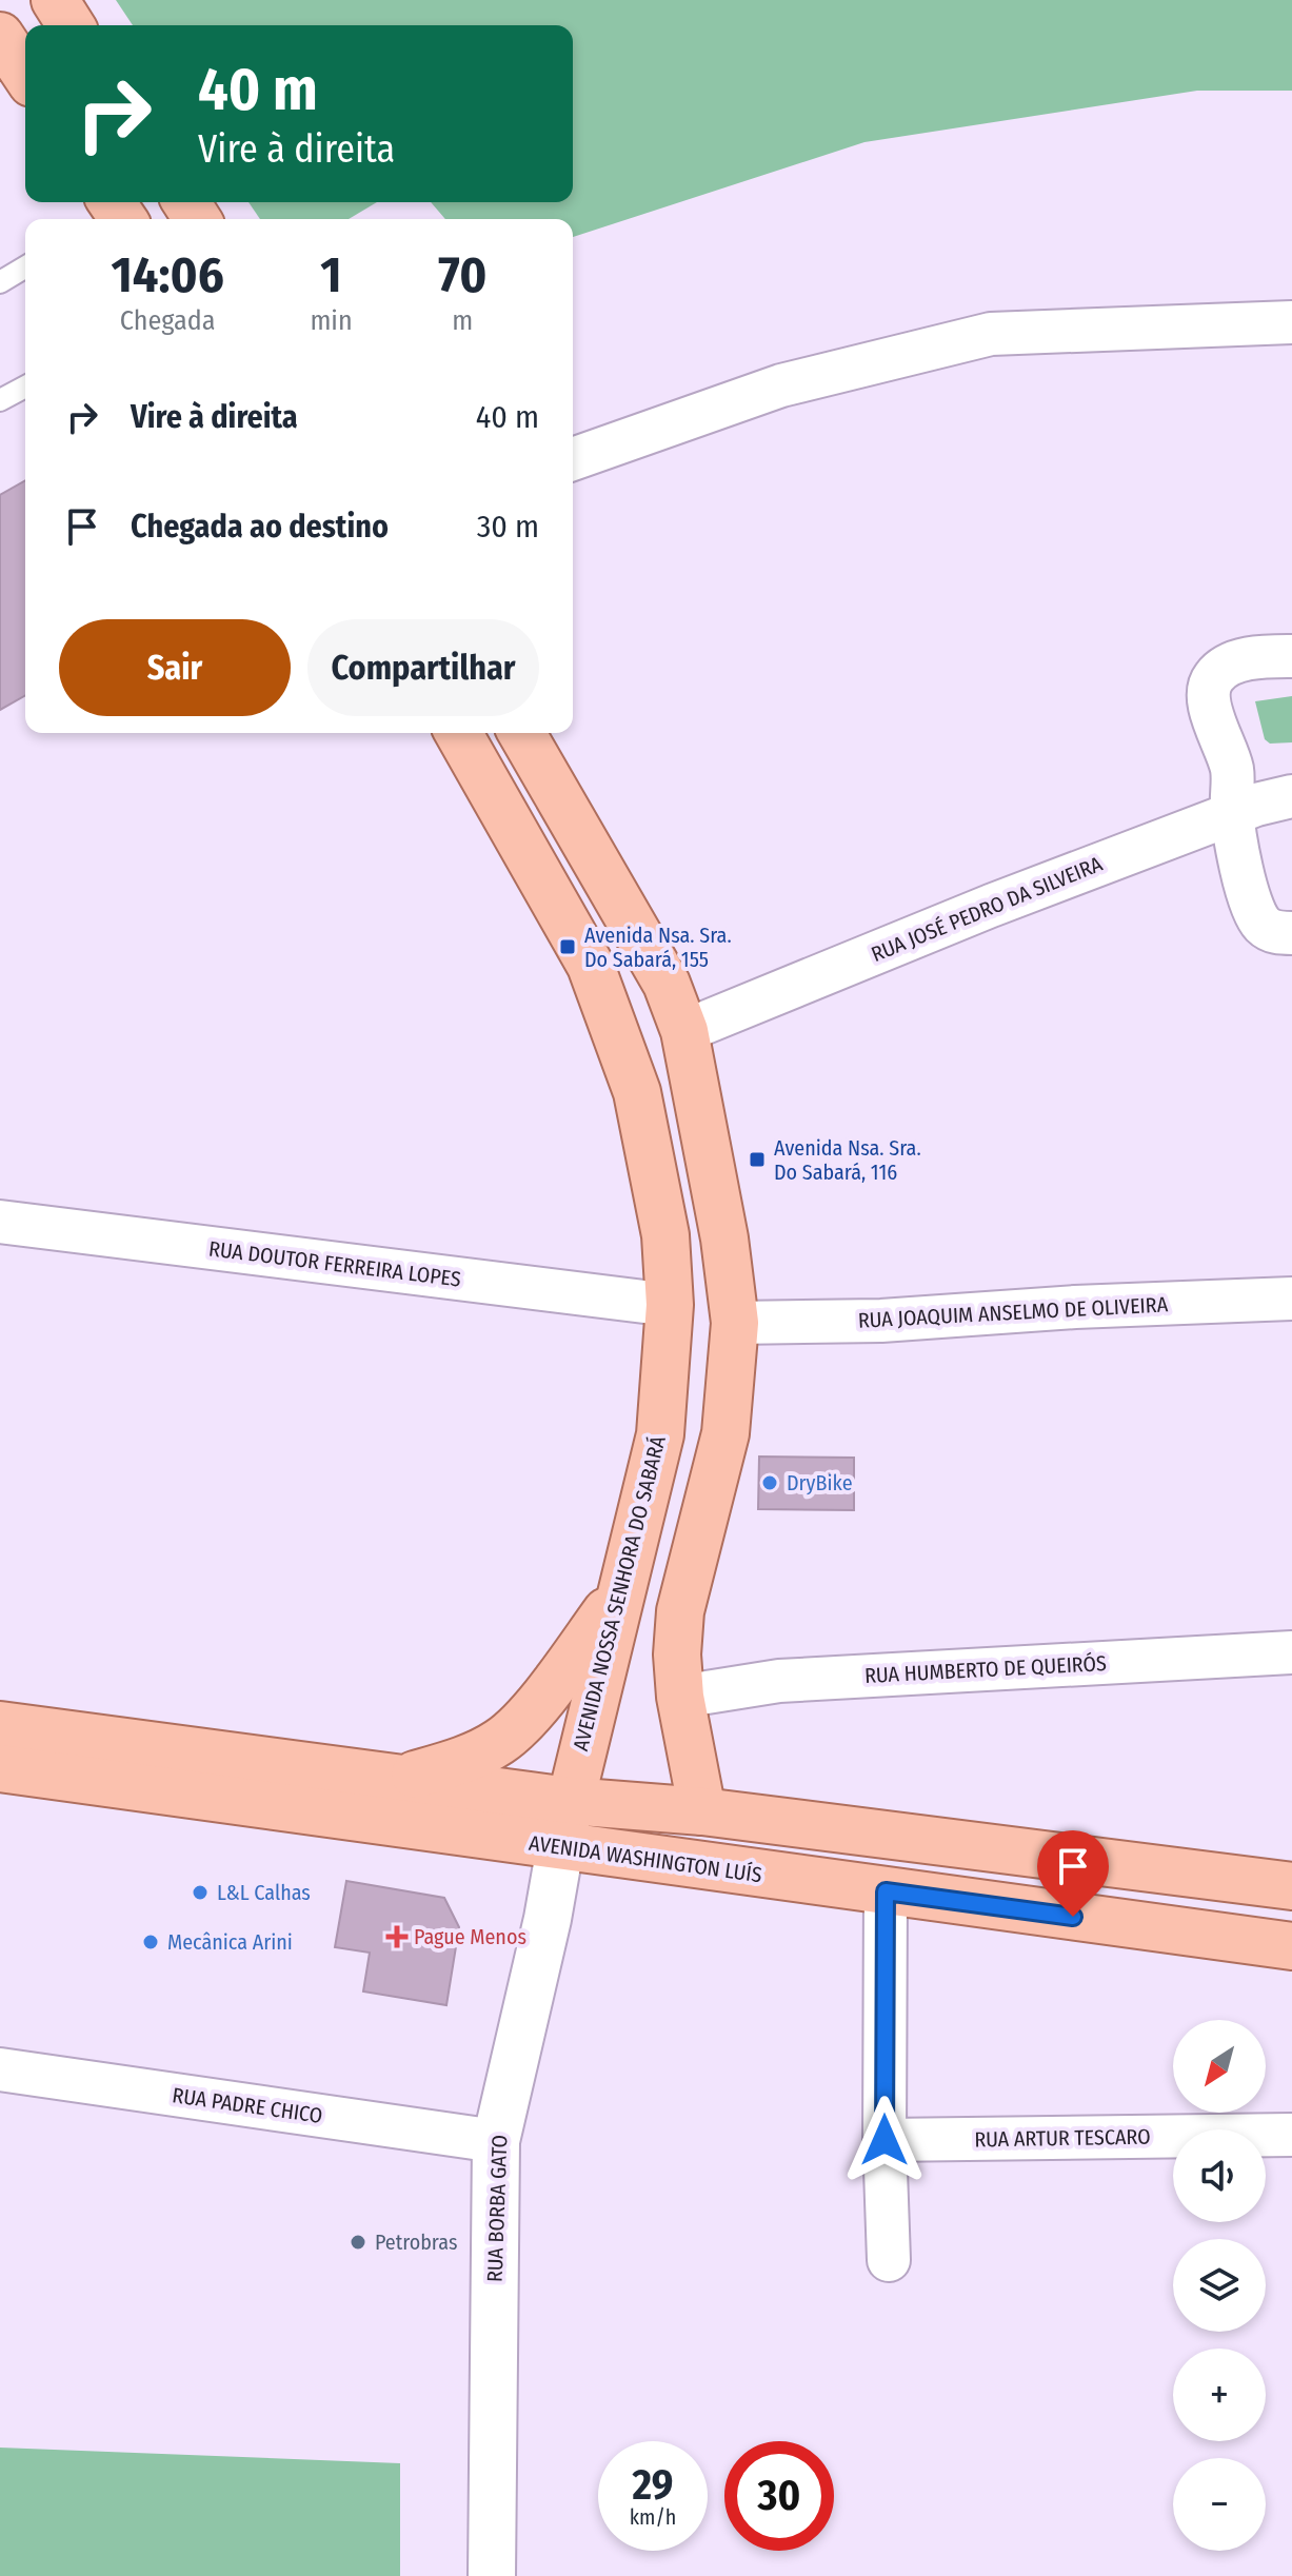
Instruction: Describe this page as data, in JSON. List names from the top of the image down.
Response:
{
  "streets": {
    "main road": ["AVENIDA NOSSA SENHORA DO SABARÁ", "AVENIDA WASHINGTON LUÍS"],
    "street": [
      "RUA JOSÉ PEDRO DA SILVEIRA",
      "RUA DOUTOR FERREIRA LOPES",
      "RUA JOAQUIM ANSELMO DE OLIVEIRA",
      "RUA HUMBERTO DE QUEIRÓS",
      "RUA PADRE CHICO",
      "RUA ARTUR TESCARO",
      "RUA BORBA GATO"
    ]
  },
  "crossings": [
    ["RUA DOUTOR FERREIRA LOPES", "AVENIDA NOSSA SENHORA DO SABARÁ"],
    ["AVENIDA NOSSA SENHORA DO SABARÁ", "AVENIDA WASHINGTON LUÍS"],
    ["AVENIDA NOSSA SENHORA DO SABARÁ", "RUA BORBA GATO"],
    ["AVENIDA WASHINGTON LUÍS", "RUA BORBA GATO"],
    ["RUA PADRE CHICO", "RUA BORBA GATO"]
  ],
  "places": {
    "transit": ["Avenida Nsa. Sra. Do Sabará, 155", "Avenida Nsa. Sra. Do Sabará, 116"],
    "other": [
      "DryBike",
      "L&L Calhas",
      "Mecânica Arini",
      "Petrobras"
    ],
    "health": ["Pague Menos"]
  },
  "north": "bottom left",
  "page": {
    "turn": ["40 m", "Vire à direita"],
    "eta": [
      "14:06",
      "Chegada",
      "1",
      "min",
      "70",
      "m"
    ],
    "list": [
      {
        "name": "Vire à direita",
        "value": "40 m"
      },
      {
        "name": "Chegada ao destino",
        "value": "30 m"
      }
    ],
    "buttons": ["Sair", "Compartilhar"],
    "map_buttons": ["+", "−"],
    "speed": "29 km/h",
    "limit": "30"
  }
}
